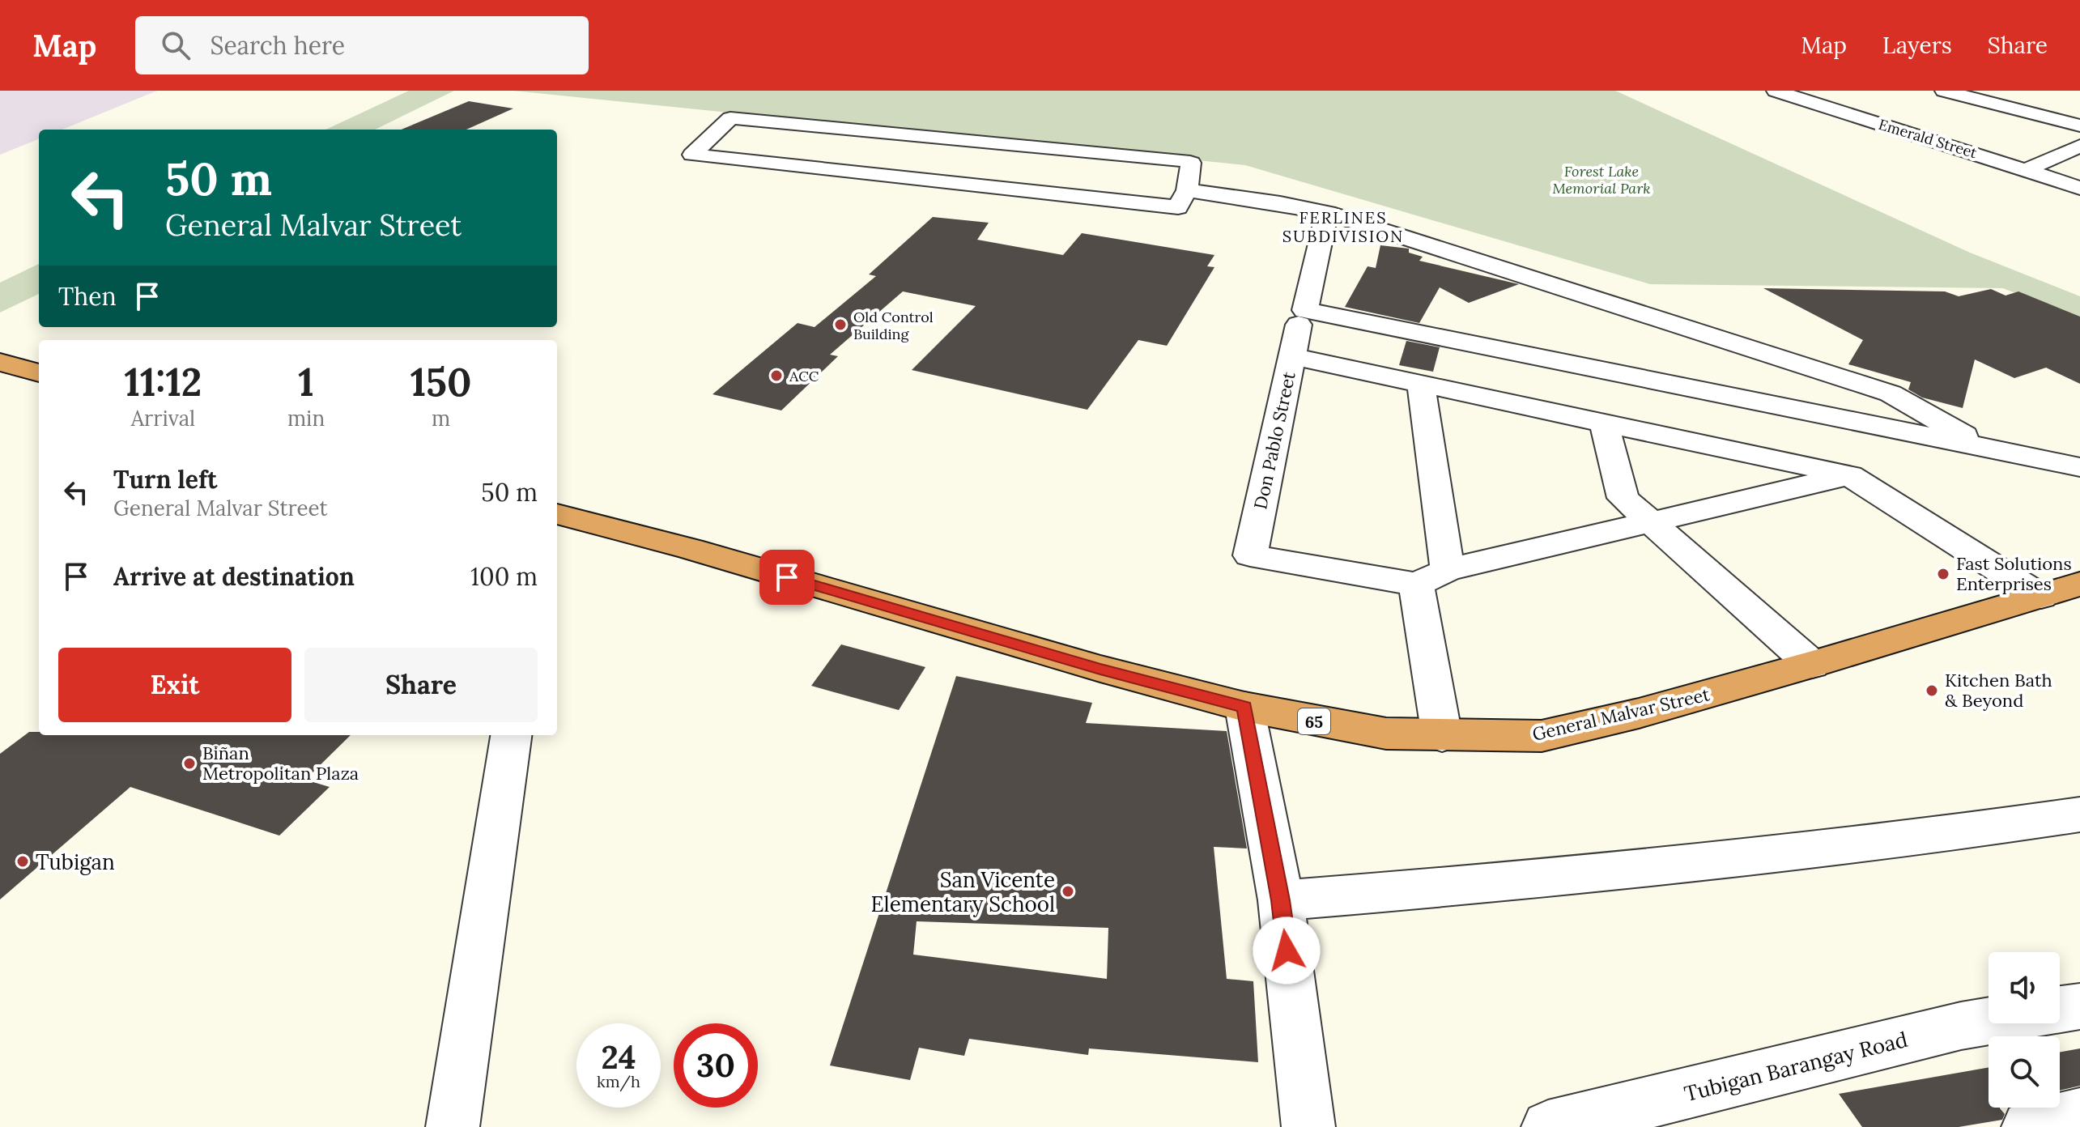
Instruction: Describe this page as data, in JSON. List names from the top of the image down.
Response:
{
  "streets": {
    "highway": ["General Malvar Street", "65"],
    "street": ["Emerald Street", "Don Pablo Street", "Tubigan Barangay Road"]
  },
  "districts": ["FERLINES SUBDIVISION"],
  "parks": ["Forest Lake Memorial Park"],
  "places": [
    "Old Control Building",
    "ACC",
    "Fast Solutions Enterprises",
    "Kitchen Bath & Beyond",
    "Biñan Metropolitan Plaza",
    "Tubigan",
    "San Vicente Elementary School"
  ],
  "page": {
    "header": "Map",
    "search": "Search here",
    "nav": ["Map", "Layers", "Share"],
    "turn": ["50 m", "General Malvar Street"],
    "then": "Then",
    "eta": [
      "11:12",
      "Arrival",
      "1",
      "min",
      "150",
      "m"
    ],
    "list": [
      {
        "name": "Turn left",
        "note": "General Malvar Street",
        "value": "50 m"
      },
      {
        "name": "Arrive at destination",
        "value": "100 m"
      }
    ],
    "buttons": ["Exit", "Share"],
    "speed": "24 km/h",
    "limit": "30"
  }
}
